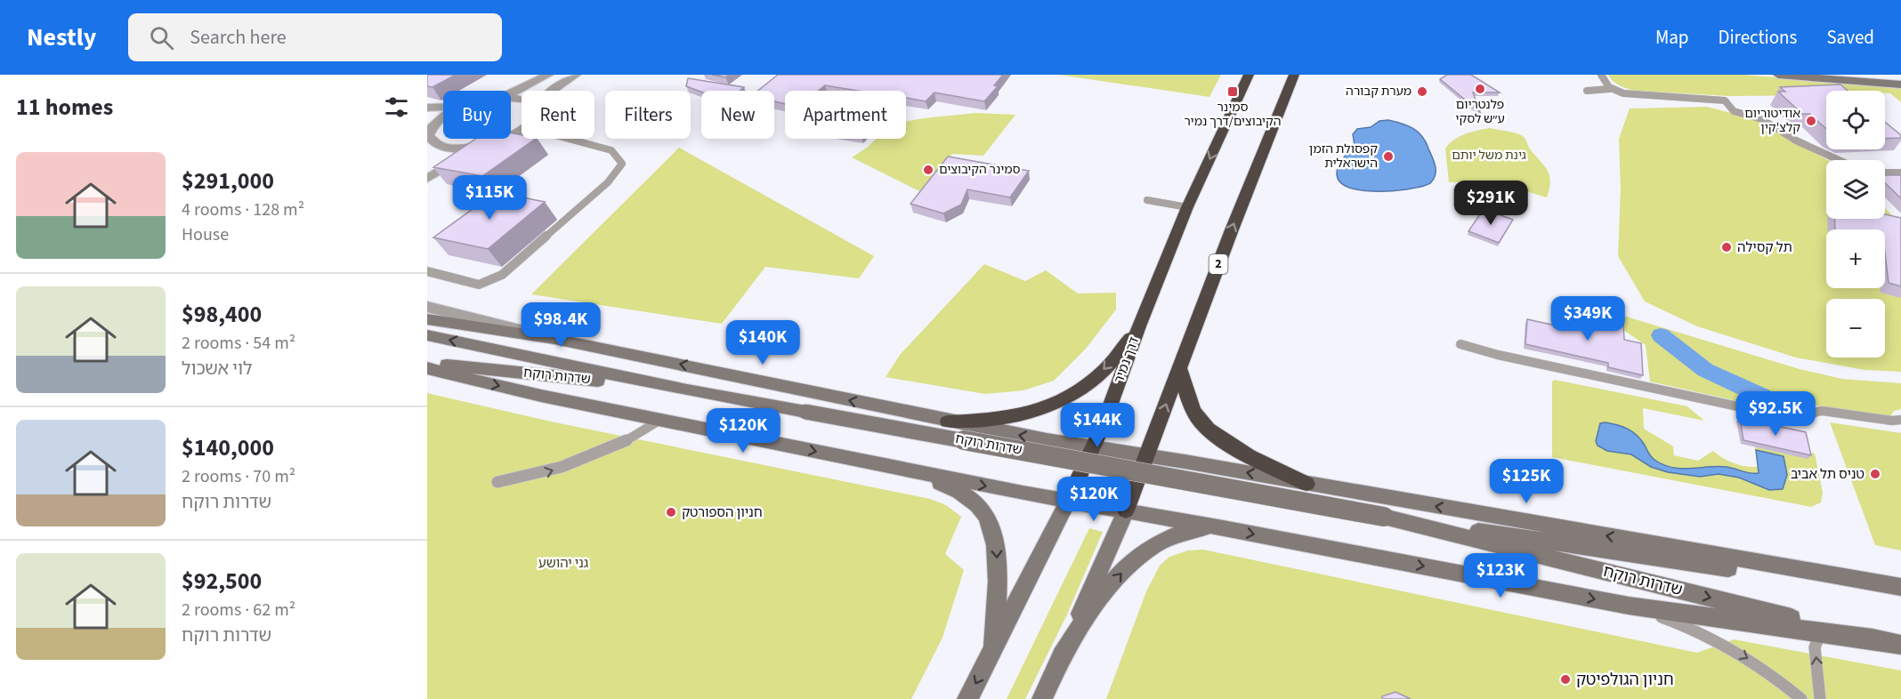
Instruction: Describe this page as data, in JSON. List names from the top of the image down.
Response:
{
  "streets": {
    "highway": ["2", "דרך נמיר"],
    "main road": ["שדרות רוקח"]
  },
  "parks": ["גינת משל יותם", "גני יהושע"],
  "places": {
    "other": [
      "פלנטריום ע״ש לסקי",
      "מערת קבורה",
      "אודיטוריום קלצ'קין",
      "קפסולת הזמן הישראלית",
      "סמינר הקיבוצים",
      "תל קסילה",
      "טניס תל אביב",
      "חניון הספורטק",
      "חניון הגולפיטק"
    ],
    "transit": ["סמינר הקיבוצים/דרך נמיר"]
  },
  "page": {
    "header": "Nestly",
    "search": "Search here",
    "nav": ["Map", "Directions", "Saved"],
    "heading": "11 homes",
    "map_buttons": ["+", "−"],
    "chip": [
      "Buy",
      "Rent",
      "Filters",
      "New",
      "Apartment"
    ],
    "list": [
      {
        "name": "$291,000",
        "note": "4 rooms · 128 m² · House"
      },
      {
        "name": "$98,400",
        "note": "2 rooms · 54 m² · לוי אשכול"
      },
      {
        "name": "$140,000",
        "note": "2 rooms · 70 m² · שדרות רוקח"
      },
      {
        "name": "$92,500",
        "note": "2 rooms · 62 m² · שדרות רוקח"
      }
    ],
    "price": [
      "$115K",
      "$291K",
      "$349K",
      "$98.4K",
      "$140K",
      "$92.5K",
      "$144K",
      "$120K",
      "$125K",
      "$120K",
      "$123K"
    ]
  }
}
